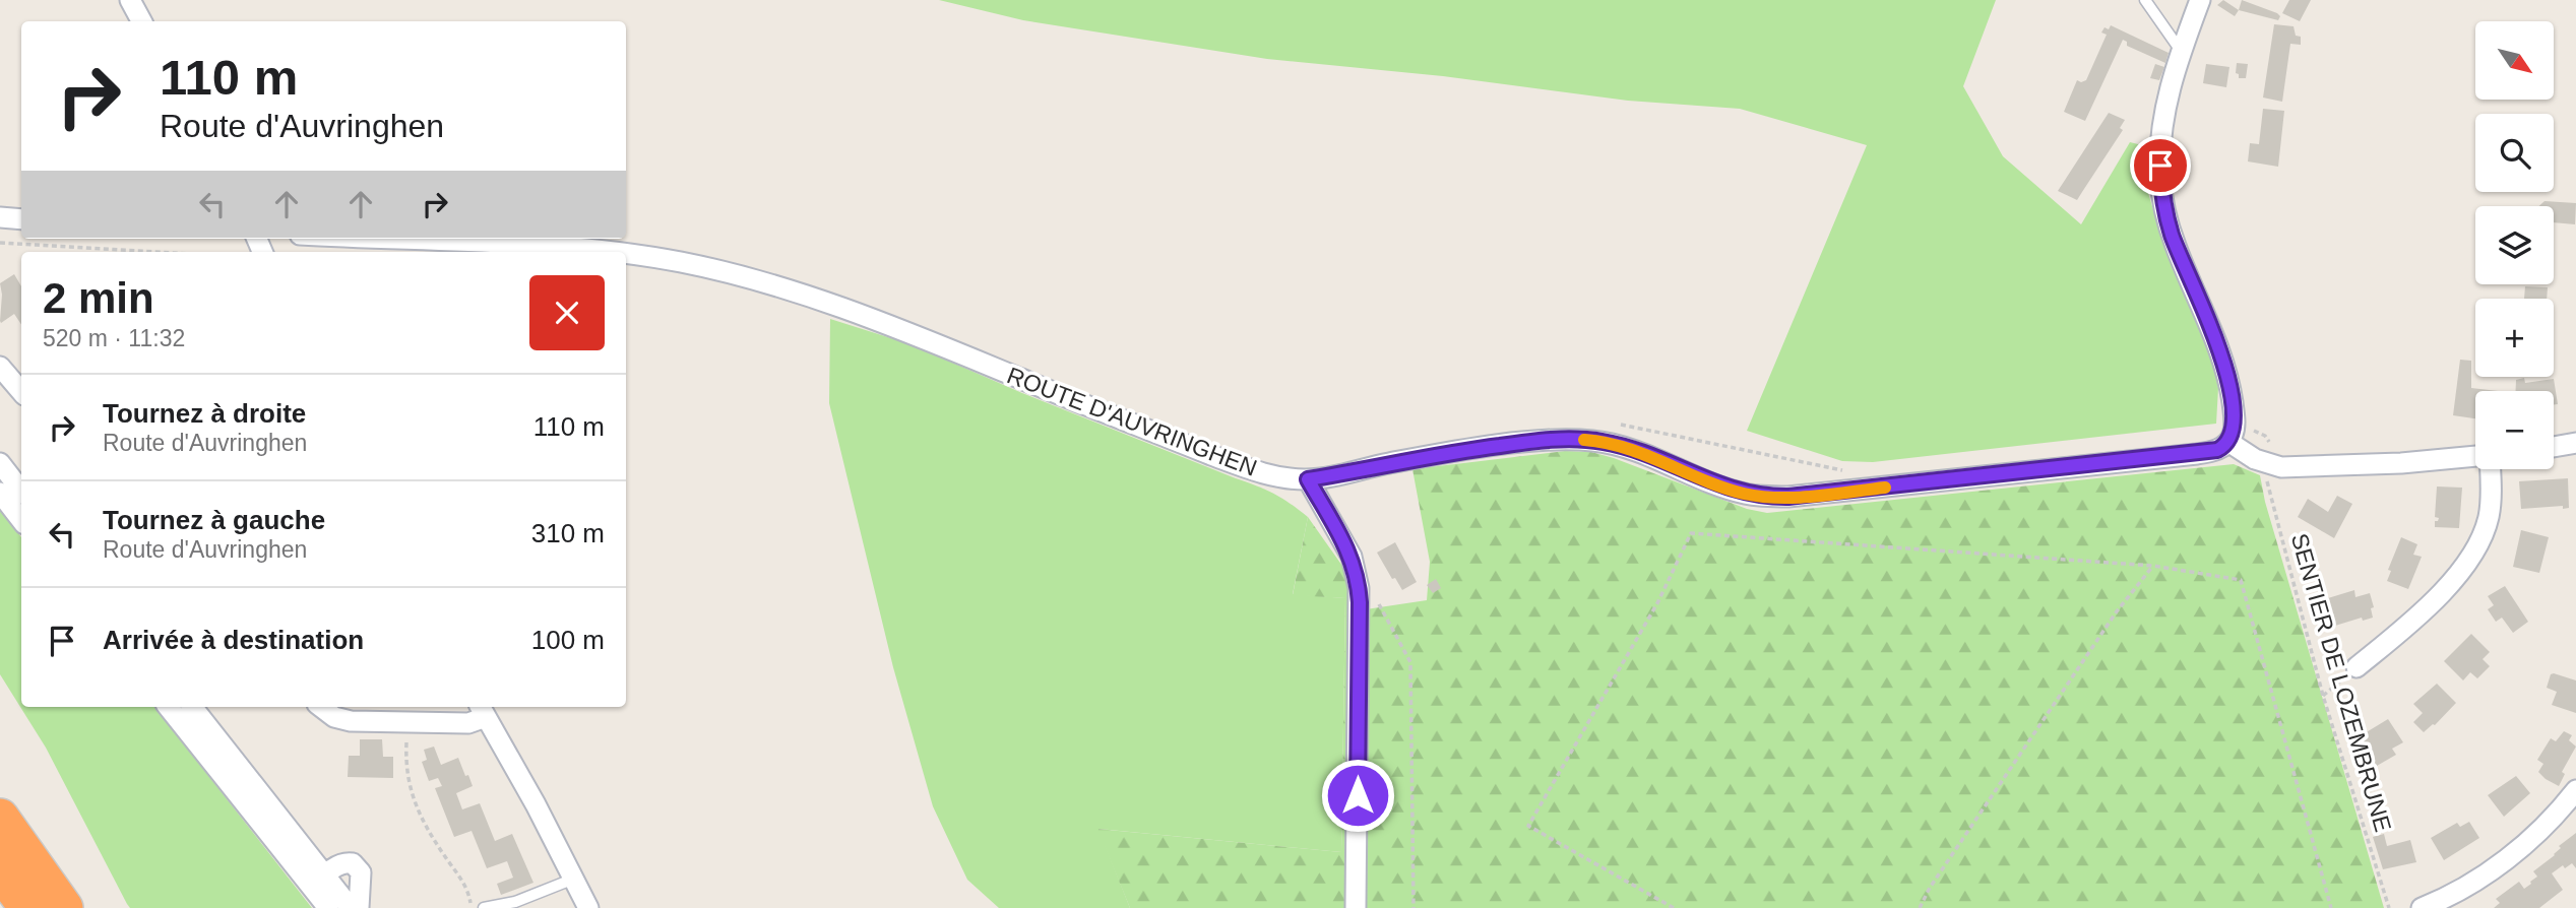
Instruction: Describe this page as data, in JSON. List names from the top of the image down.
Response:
{
  "streets": {
    "street": ["ROUTE D'AUVRINGHEN"],
    "path": ["SENTIER DE LOZEMBRUNE"]
  },
  "north": "bottom right",
  "page": {
    "map_buttons": ["+", "−"],
    "turn": ["110 m", "Route d'Auvringhen"],
    "heading": ["2 min", "520 m · 11:32"],
    "list": [
      {
        "name": "Tournez à droite",
        "note": "Route d'Auvringhen",
        "value": "110 m"
      },
      {
        "name": "Tournez à gauche",
        "note": "Route d'Auvringhen",
        "value": "310 m"
      },
      {
        "name": "Arrivée à destination",
        "value": "100 m"
      }
    ]
  }
}
